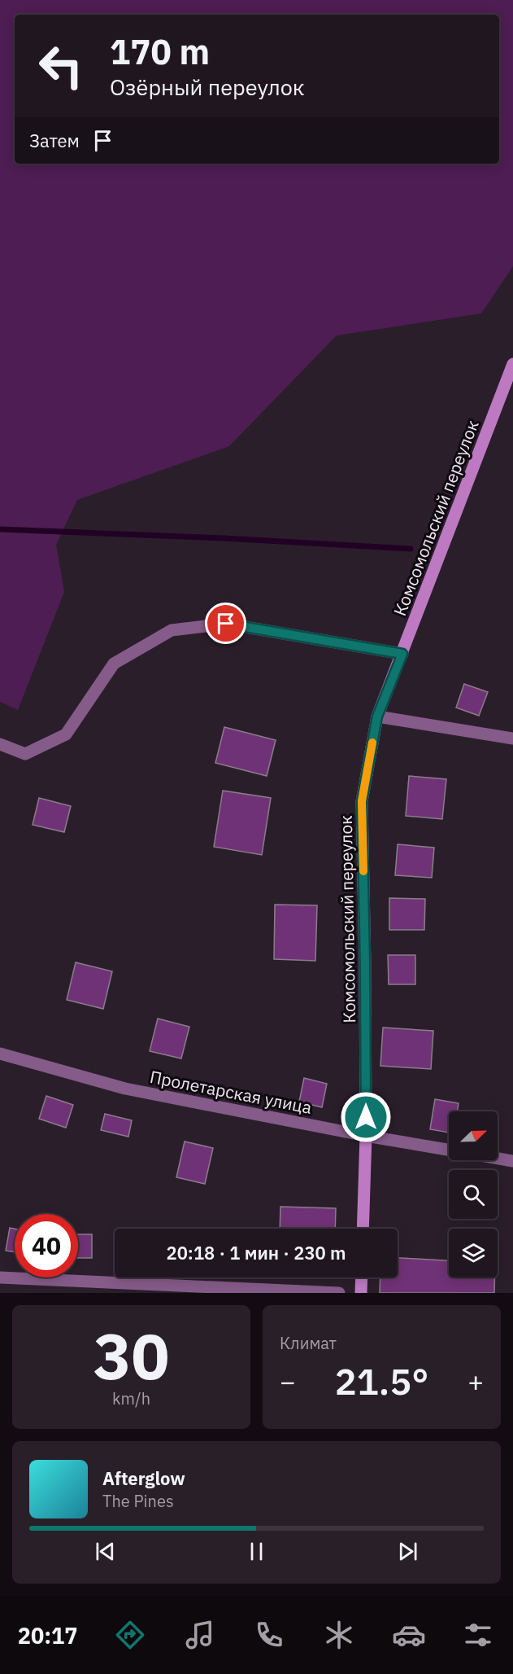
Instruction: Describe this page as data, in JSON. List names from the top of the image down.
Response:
{
  "streets": {
    "street": ["Комсомольский переулок", "Пролетарская улица"]
  },
  "crossings": [
    ["Комсомольский переулок", "Пролетарская улица"]
  ],
  "north": "top right",
  "page": {
    "turn": ["170 m", "Озёрный переулок"],
    "then": "Затем",
    "limit": "40",
    "trip": "20:18 · 1 мин · 230 m",
    "tile": [
      ["30", "km/h"],
      "Климат"
    ],
    "heat": ["−", "21.5°", "+"],
    "song": ["Afterglow", "The Pines"],
    "tabs": "20:17"
  }
}
